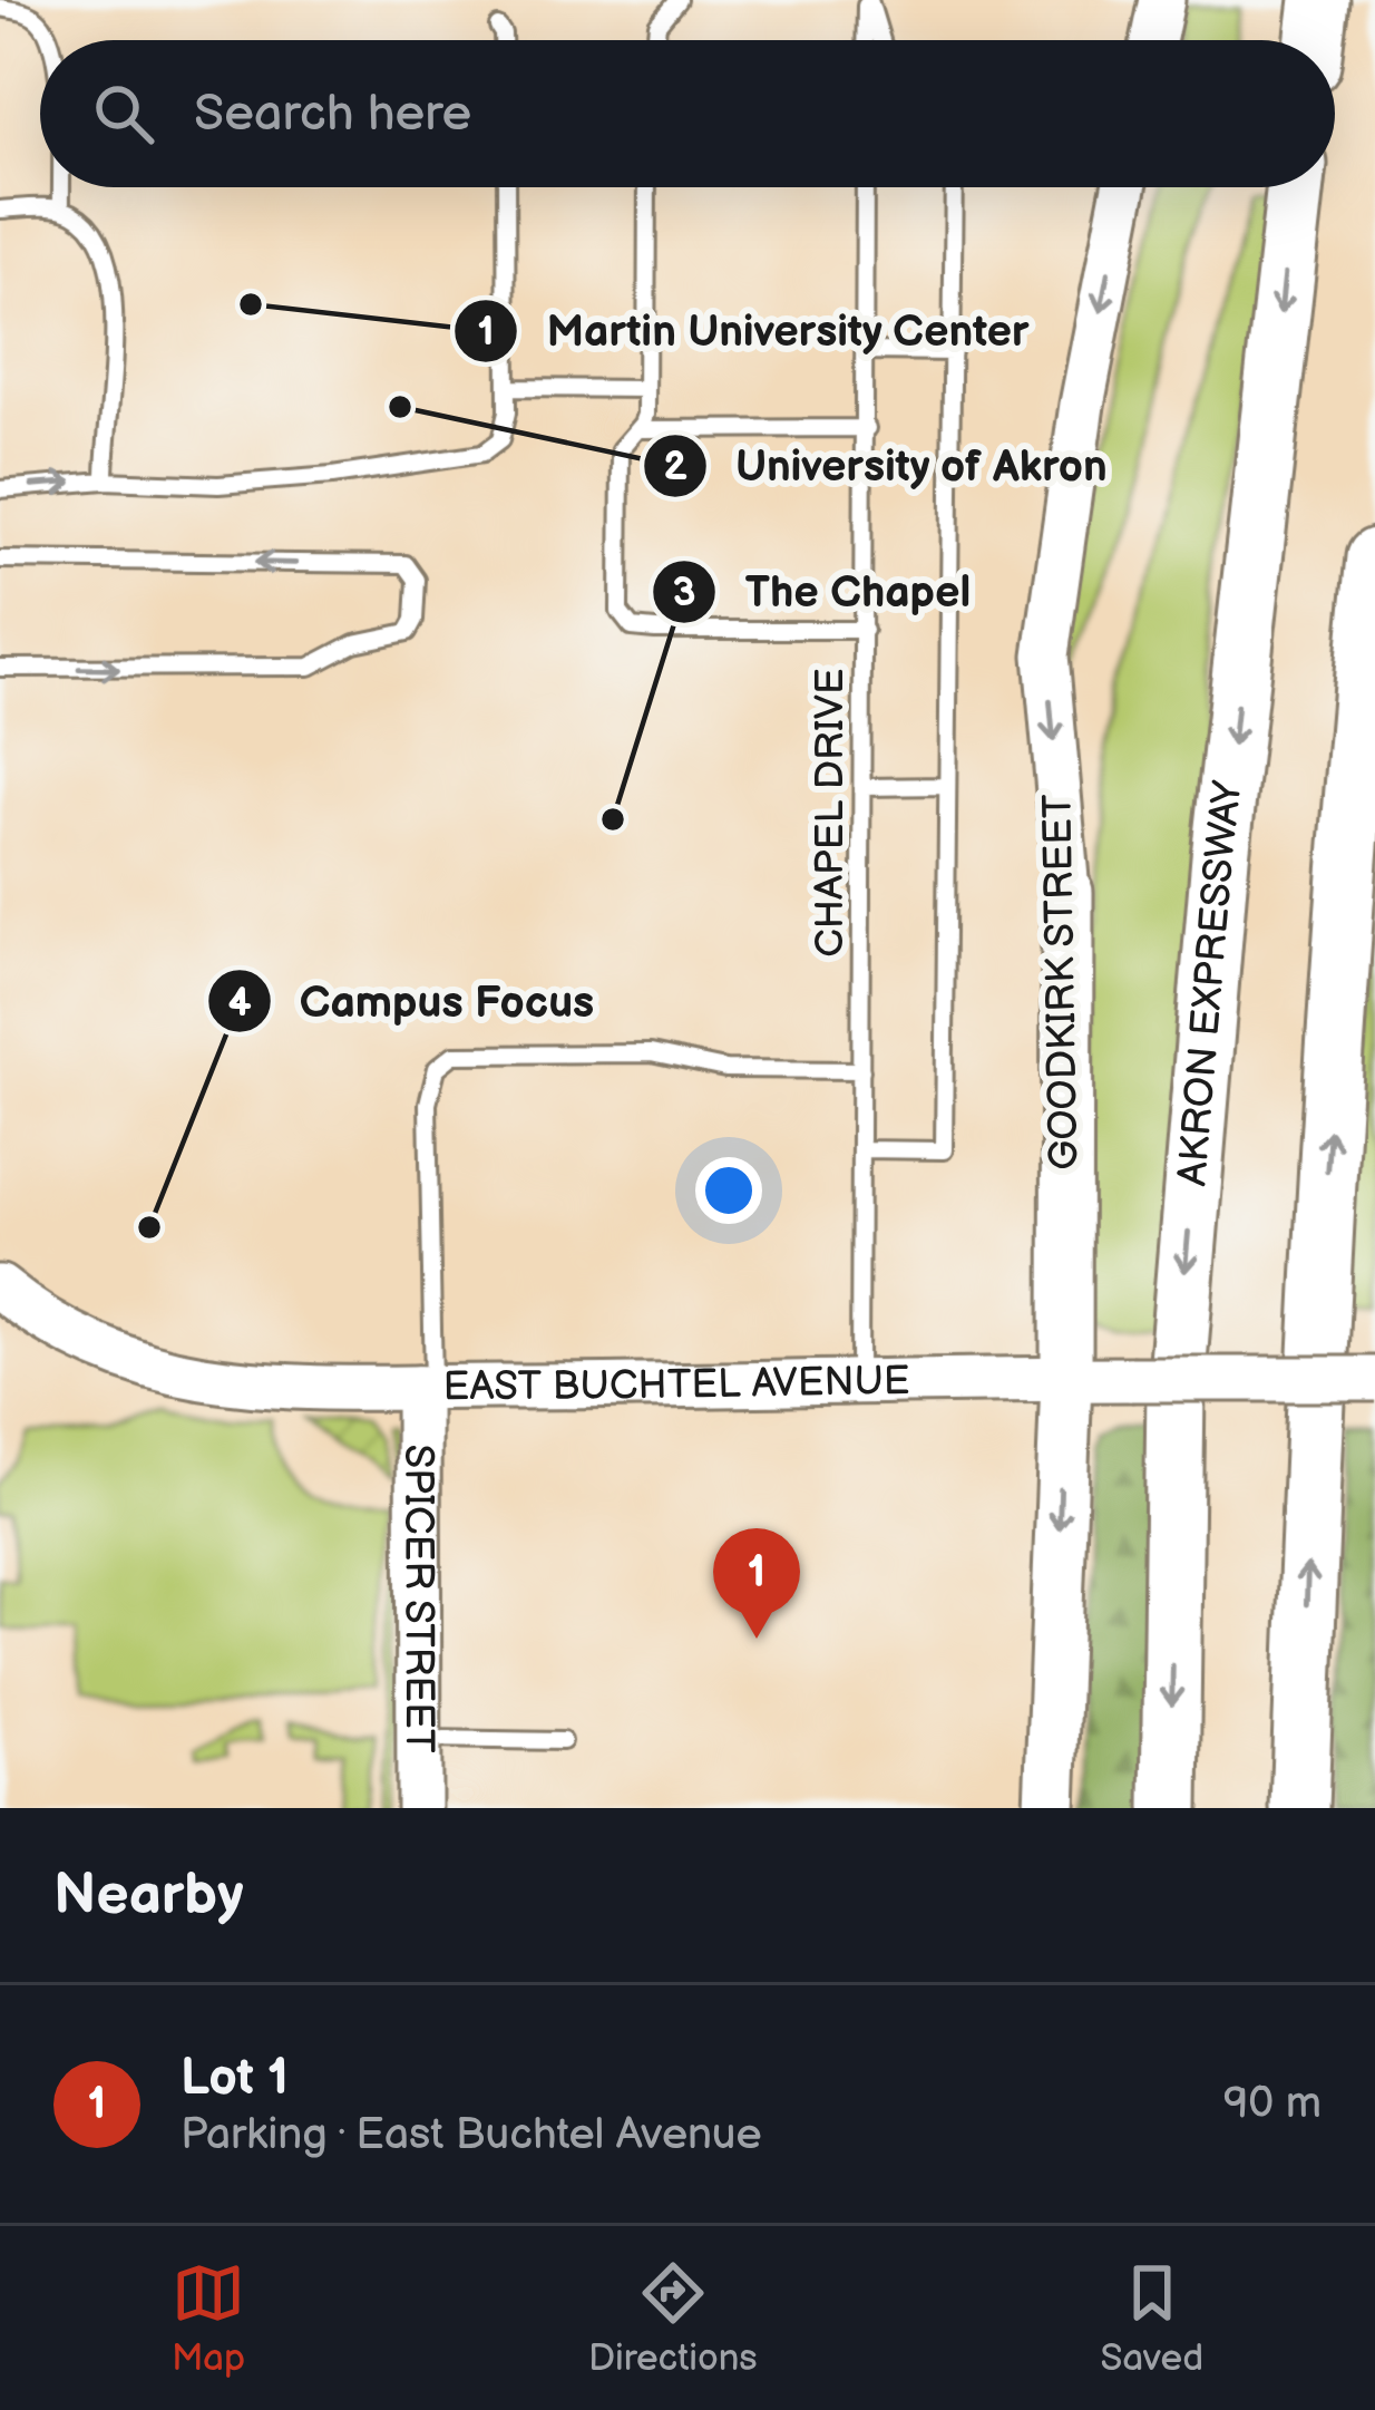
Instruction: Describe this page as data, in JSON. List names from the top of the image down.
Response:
{
  "streets": {
    "highway": ["AKRON EXPRESSWAY"],
    "main road": ["GOODKIRK STREET", "EAST BUCHTEL AVENUE", "SPICER STREET"],
    "lane": ["CHAPEL DRIVE"]
  },
  "crossings": [
    ["CHAPEL DRIVE", "EAST BUCHTEL AVENUE"],
    ["GOODKIRK STREET", "EAST BUCHTEL AVENUE"],
    ["EAST BUCHTEL AVENUE", "SPICER STREET"]
  ],
  "one_way": ["GOODKIRK STREET"],
  "places": [
    "Martin University Center",
    "University of Akron",
    "The Chapel",
    "Campus Focus"
  ],
  "page": {
    "search": "Search here",
    "pins": "1",
    "heading": "Nearby",
    "list": [
      {
        "mark": "1",
        "name": "Lot 1",
        "note": "Parking · East Buchtel Avenue",
        "value": "90 m"
      }
    ],
    "nav": ["Map", "Directions", "Saved"]
  }
}
